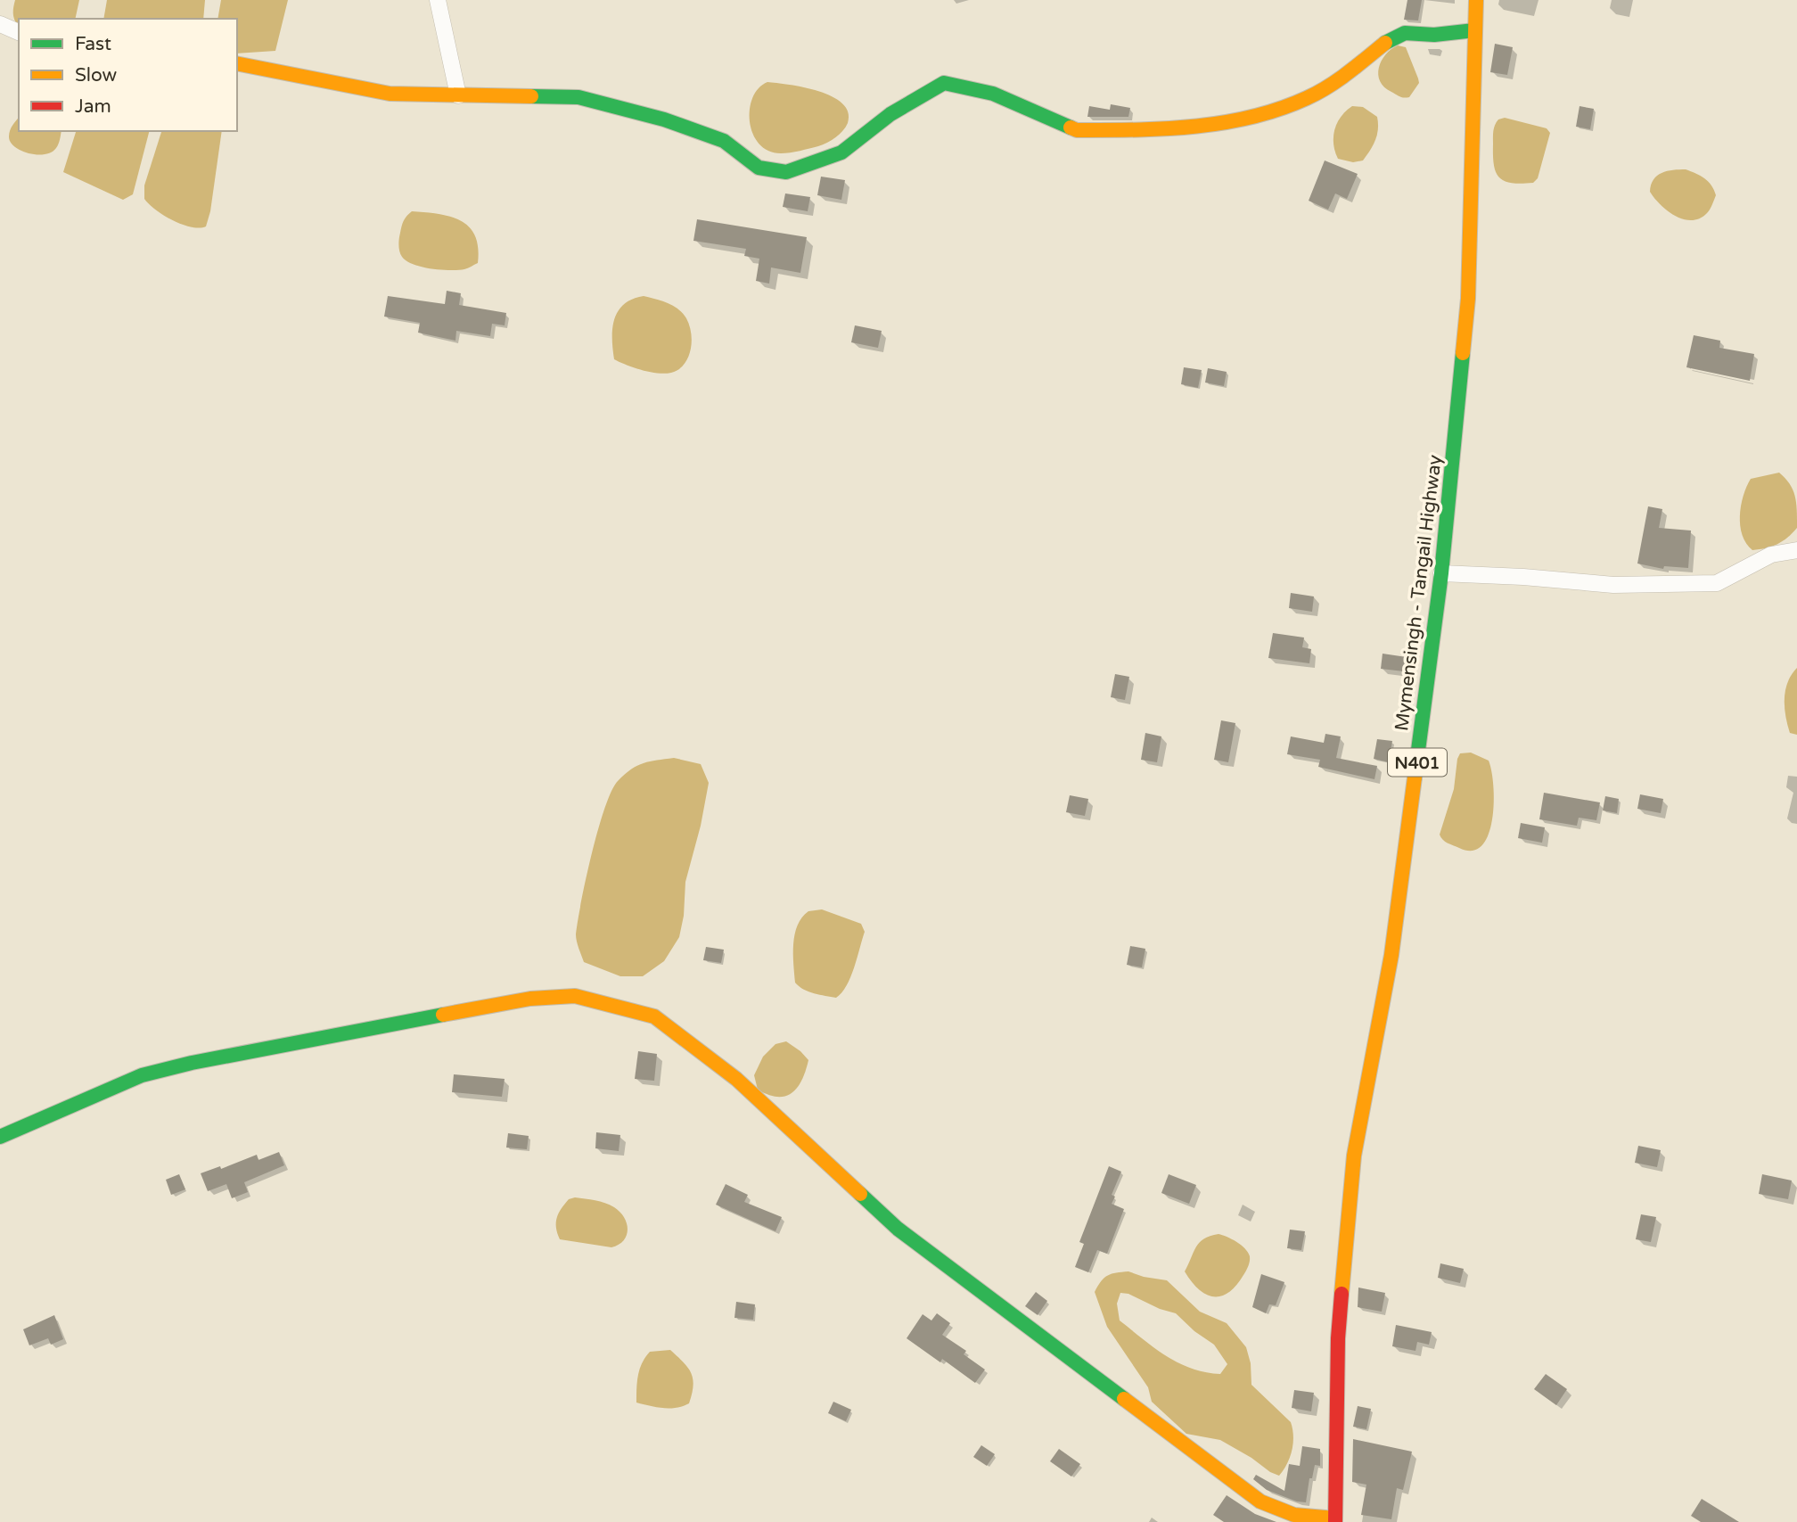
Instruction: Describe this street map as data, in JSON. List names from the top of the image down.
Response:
{
  "streets": {
    "main road": ["Mymensingh - Tangail Highway", "N401"]
  },
  "legend": ["Fast", "Slow", "Jam"]
}
